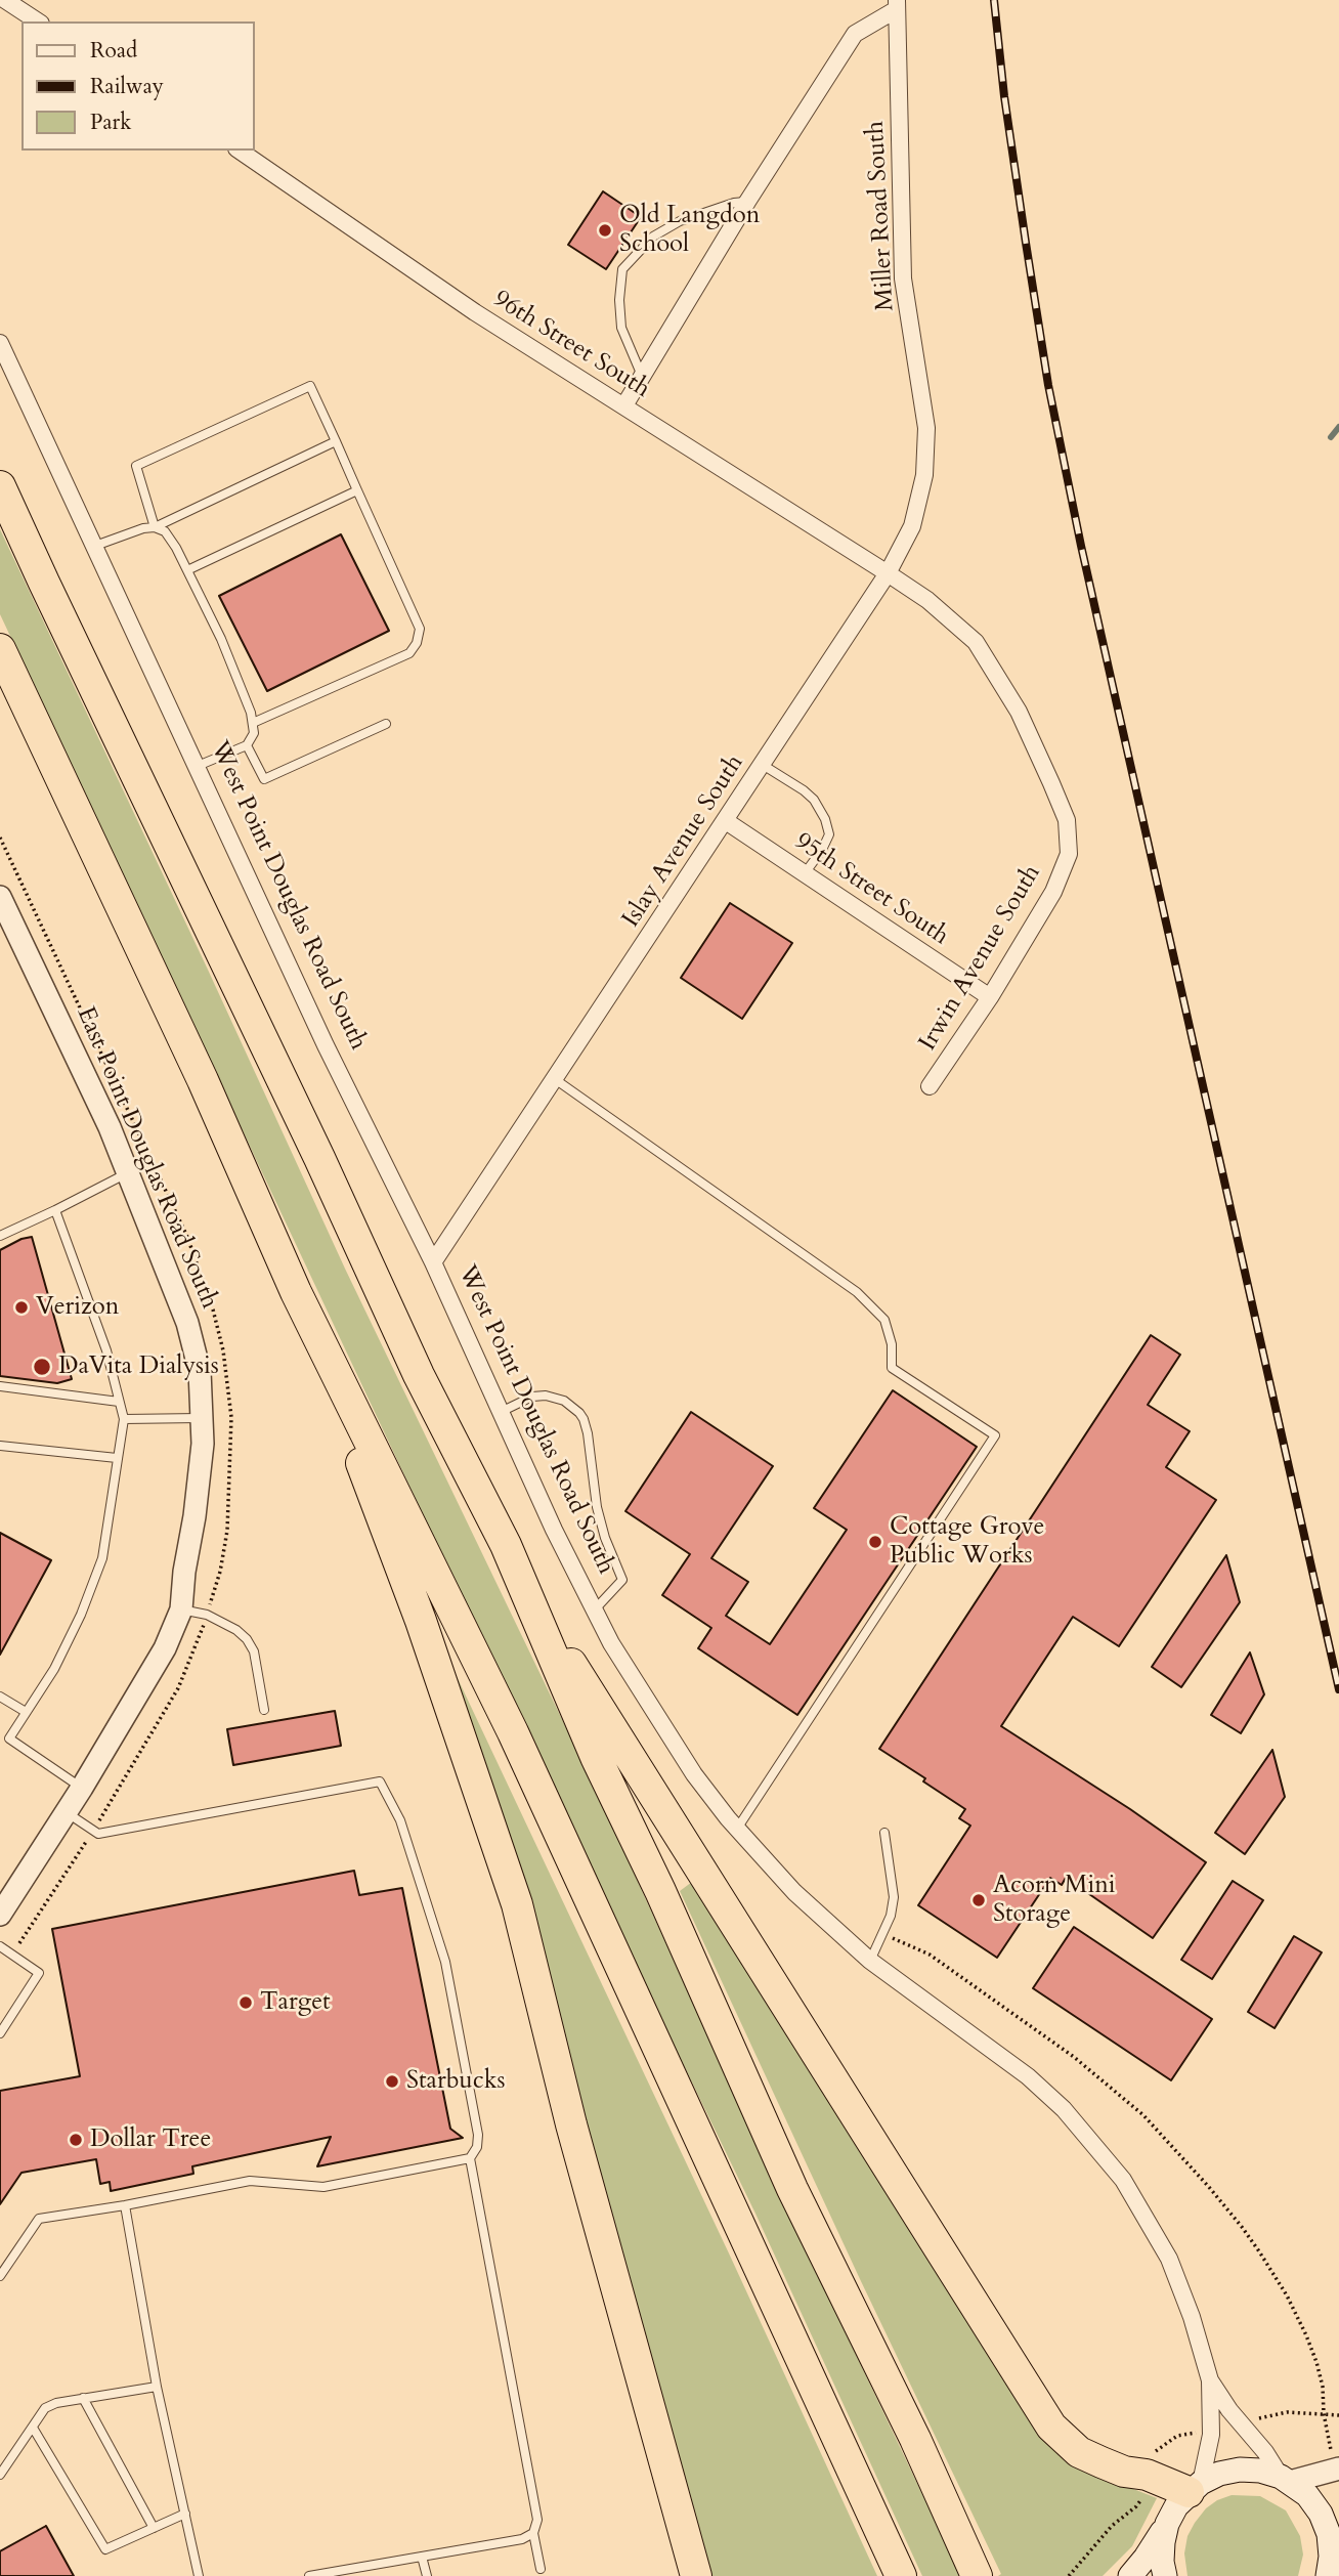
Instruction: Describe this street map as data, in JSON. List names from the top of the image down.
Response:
{
  "streets": {
    "street": [
      "Miller Road South",
      "96th Street South",
      "Islay Avenue South",
      "95th Street South",
      "West Point Douglas Road South",
      "Irwin Avenue South",
      "East Point Douglas Road South"
    ]
  },
  "crossings": [
    ["Miller Road South", "Islay Avenue South"],
    ["96th Street South", "Islay Avenue South"],
    ["96th Street South", "Irwin Avenue South"],
    ["Islay Avenue South", "95th Street South"],
    ["Islay Avenue South", "West Point Douglas Road South"],
    ["Islay Avenue South", "Irwin Avenue South"],
    ["95th Street South", "Irwin Avenue South"]
  ],
  "places": [
    "Old Langdon School",
    "Verizon",
    "DaVita Dialysis",
    "Cottage Grove Public Works",
    "Acorn Mini Storage",
    "Target",
    "Starbucks",
    "Dollar Tree"
  ],
  "legend": ["Road", "Railway", "Park"]
}
